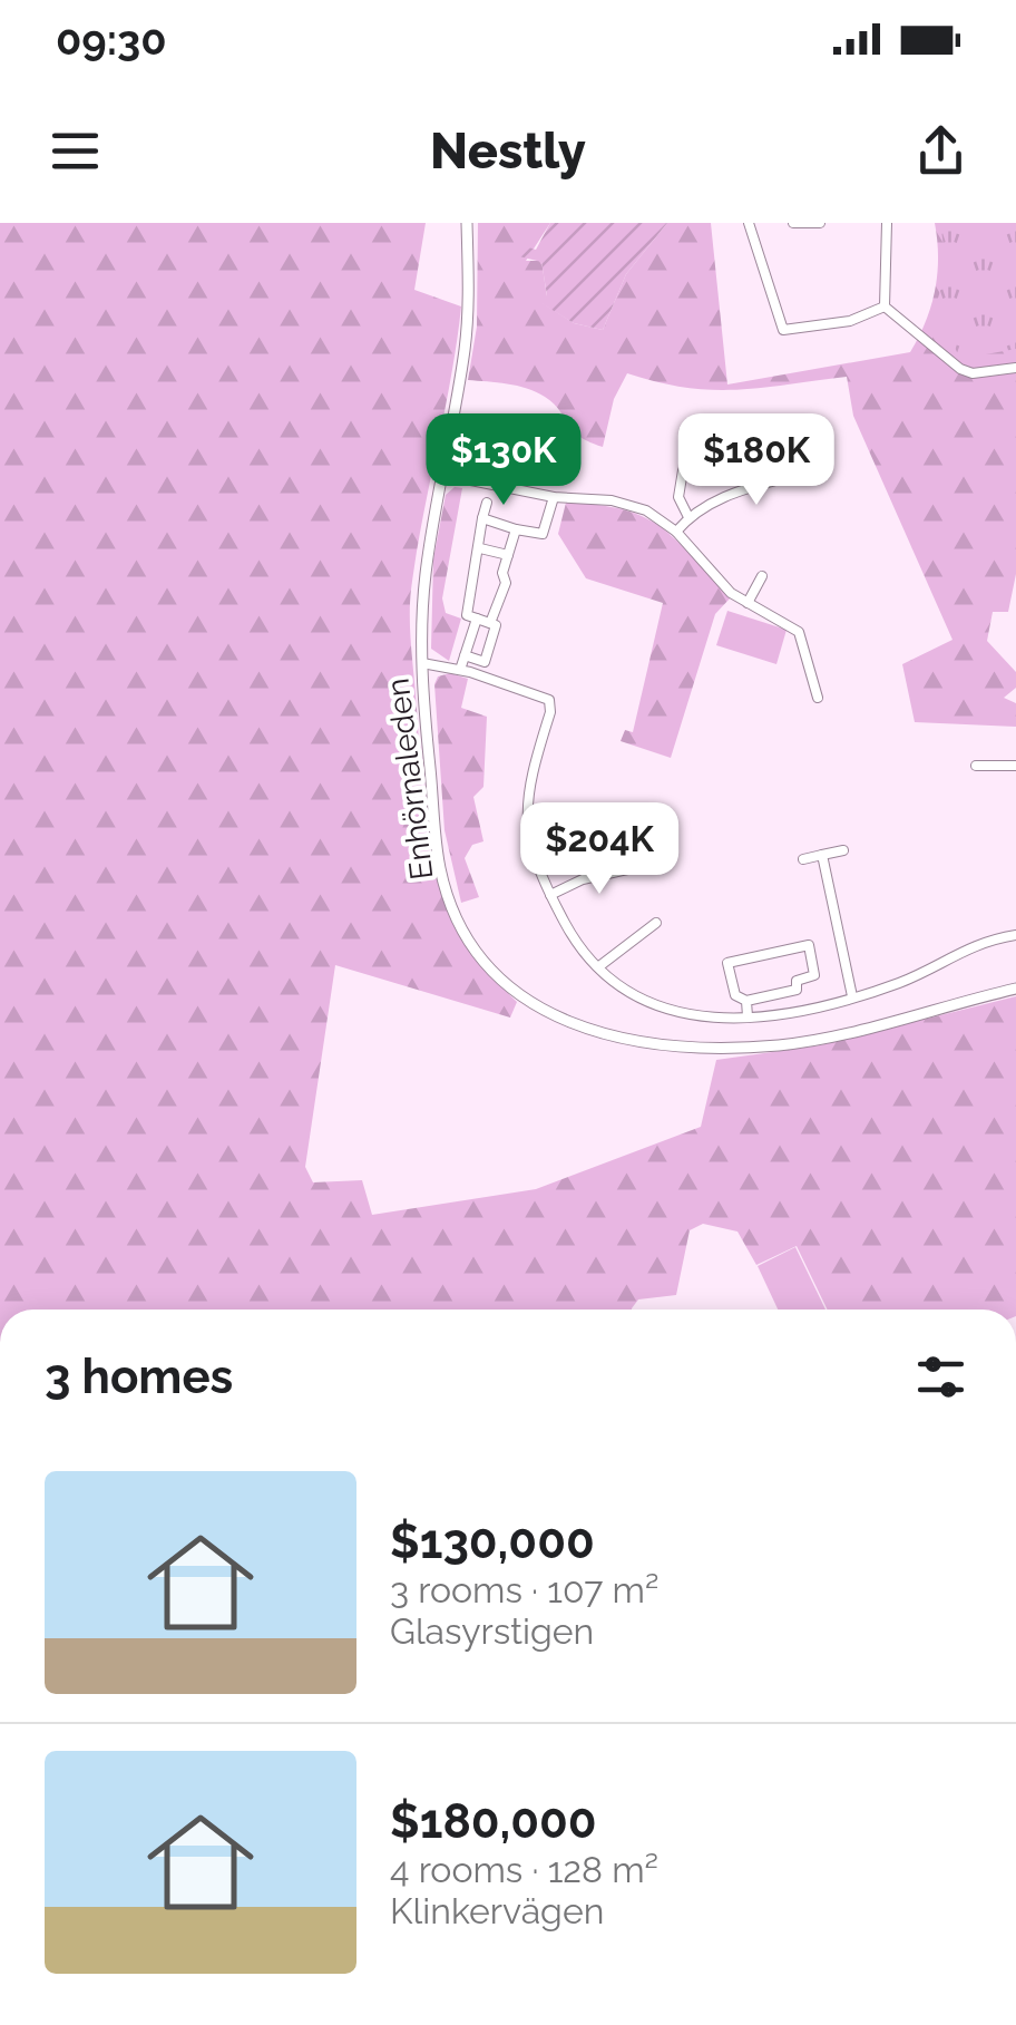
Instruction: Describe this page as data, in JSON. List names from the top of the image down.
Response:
{
  "streets": {
    "street": ["Enhörnaleden"]
  },
  "page": {
    "status": "09:30",
    "header": "Nestly",
    "price": ["$130K", "$180K", "$204K"],
    "heading": "3 homes",
    "list": [
      {
        "name": "$130,000",
        "note": "3 rooms · 107 m² · Glasyrstigen"
      },
      {
        "name": "$180,000",
        "note": "4 rooms · 128 m² · Klinkervägen"
      }
    ]
  }
}
